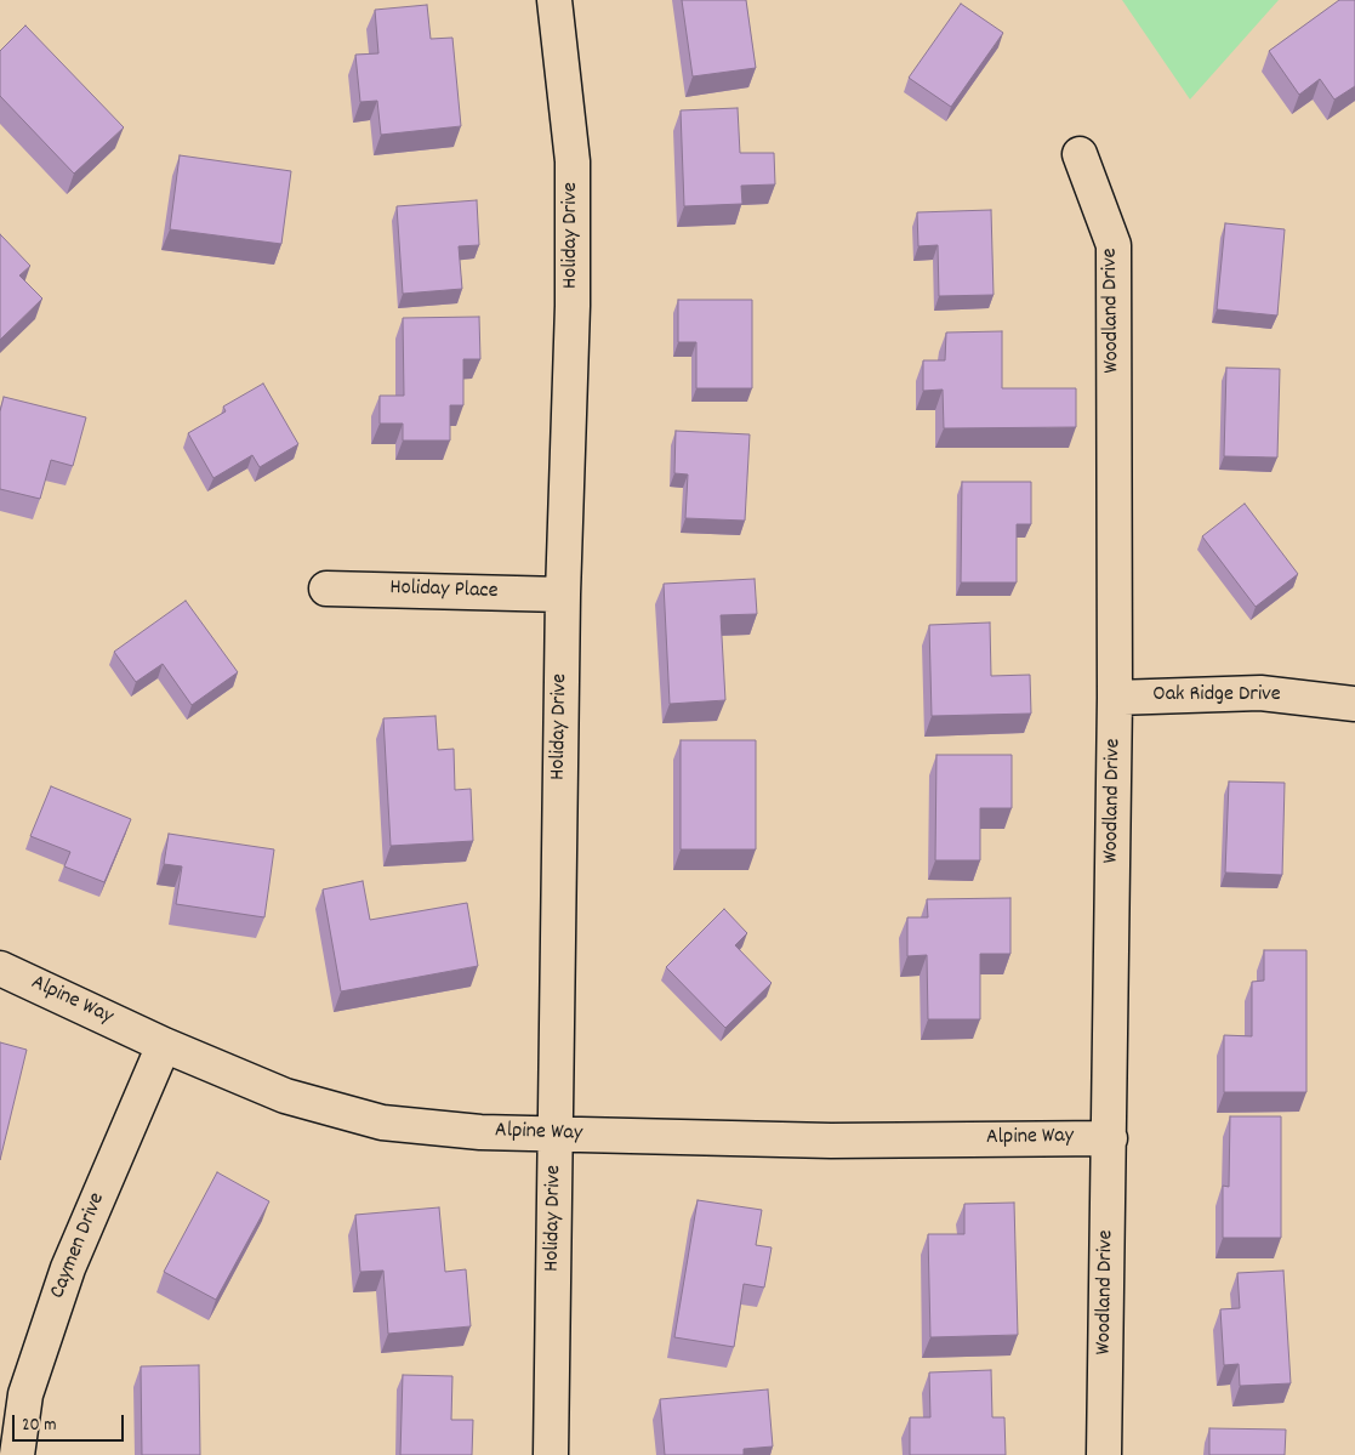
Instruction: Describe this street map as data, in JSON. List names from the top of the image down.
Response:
{
  "streets": {
    "street": [
      "Holiday Drive",
      "Woodland Drive",
      "Holiday Place",
      "Oak Ridge Drive",
      "Alpine Way",
      "Caymen Drive"
    ]
  },
  "crossings": [
    ["Holiday Drive", "Holiday Place"],
    ["Holiday Drive", "Alpine Way"],
    ["Woodland Drive", "Oak Ridge Drive"],
    ["Woodland Drive", "Alpine Way"],
    ["Alpine Way", "Caymen Drive"]
  ],
  "scale_bar": "20 m"
}
